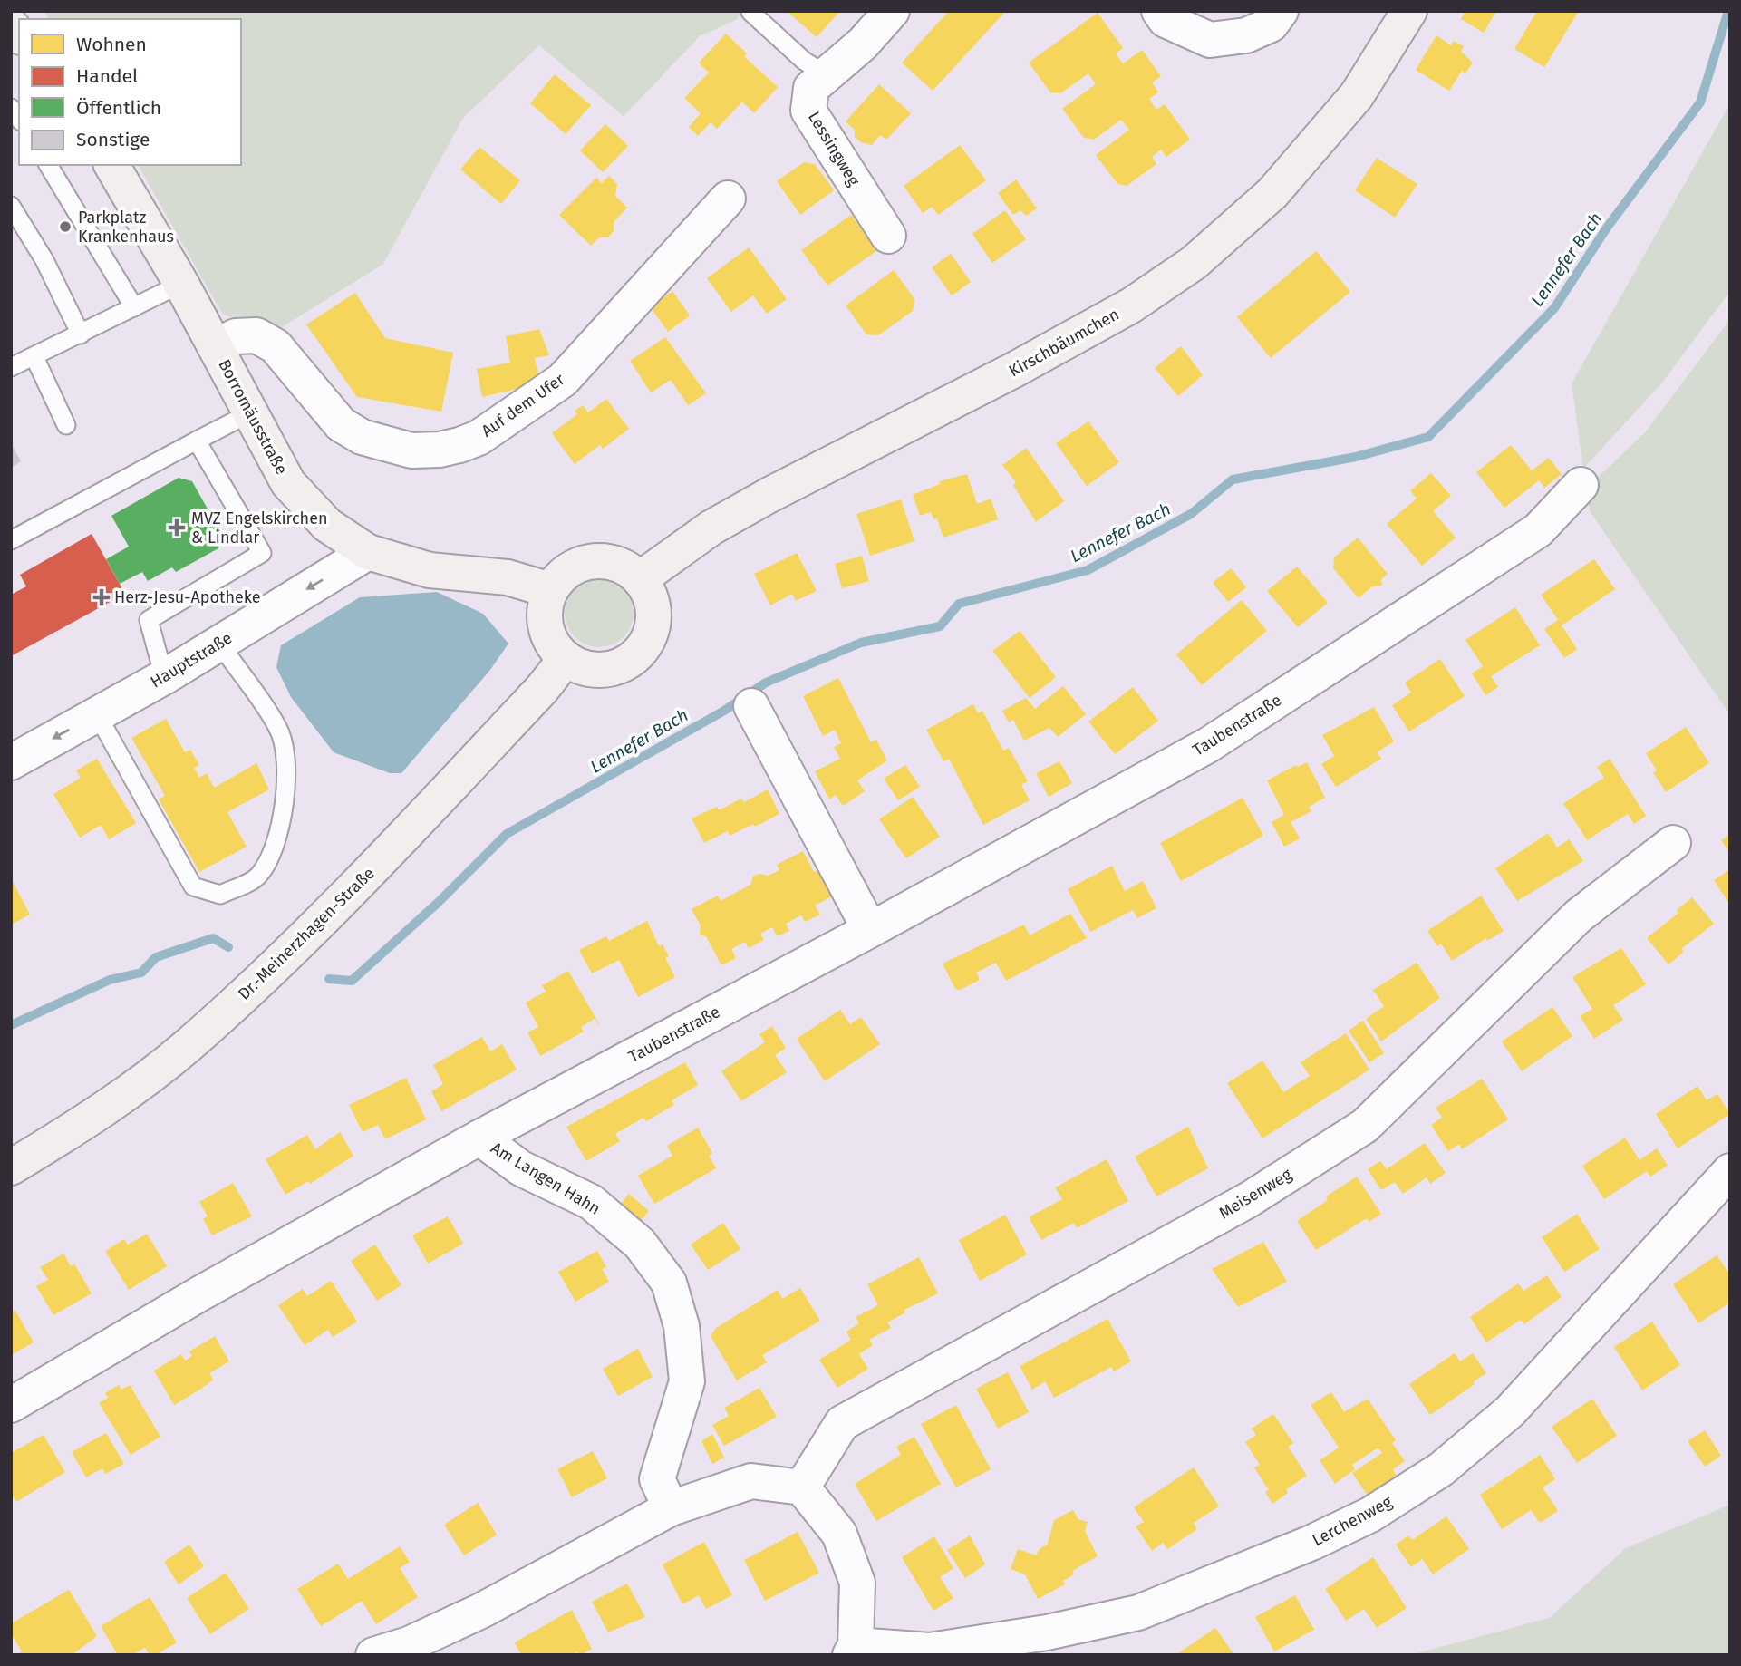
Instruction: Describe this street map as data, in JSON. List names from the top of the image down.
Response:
{
  "streets": {
    "main road": ["Kirschbäumchen", "Borromäusstraße", "Dr.-Meinerzhagen-Straße"],
    "street": [
      "Lessingweg",
      "Auf dem Ufer",
      "Hauptstraße",
      "Taubenstraße",
      "Am Langen Hahn",
      "Meisenweg",
      "Lerchenweg"
    ]
  },
  "crossings": [
    ["Kirschbäumchen", "Borromäusstraße"],
    ["Kirschbäumchen", "Dr.-Meinerzhagen-Straße"],
    ["Auf dem Ufer", "Borromäusstraße"],
    ["Borromäusstraße", "Hauptstraße"],
    ["Borromäusstraße", "Dr.-Meinerzhagen-Straße"],
    ["Taubenstraße", "Am Langen Hahn"]
  ],
  "one_way": ["Hauptstraße"],
  "water": ["Lennefer Bach"],
  "places": {
    "other": ["Parkplatz Krankenhaus"],
    "health": ["MVZ Engelskirchen & Lindlar", "Herz-Jesu-Apotheke"]
  },
  "legend": [
    "Wohnen",
    "Handel",
    "Öffentlich",
    "Sonstige"
  ]
}
